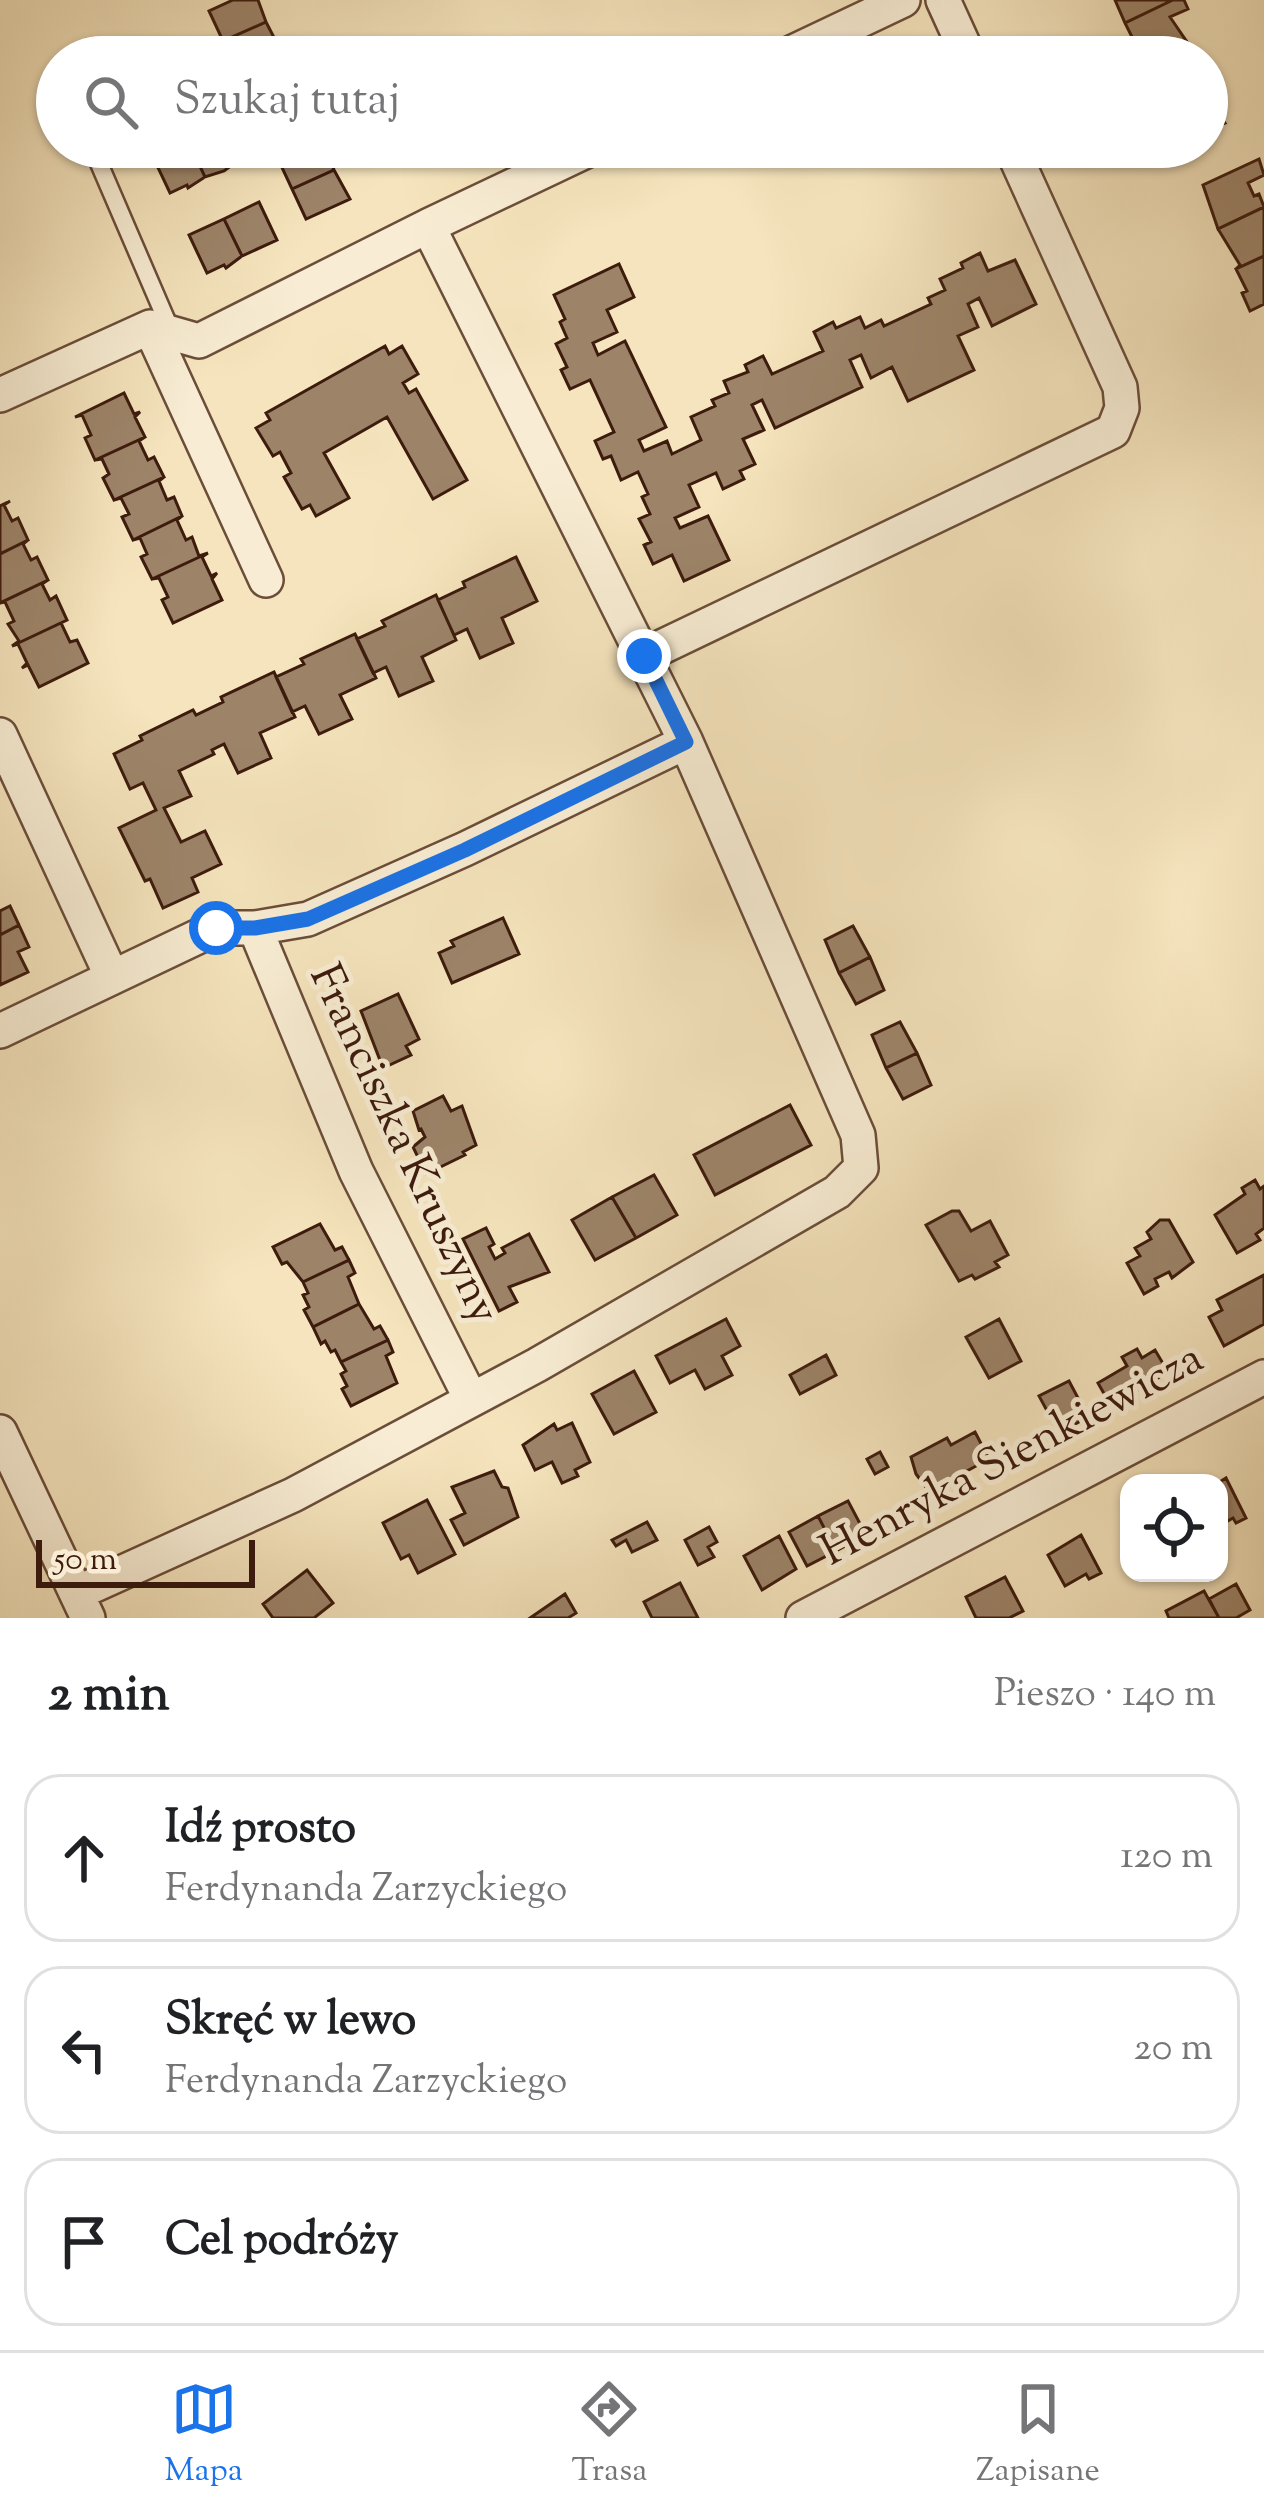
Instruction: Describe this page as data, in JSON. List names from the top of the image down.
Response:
{
  "streets": {
    "street": ["Franciszka Kruszyny", "Henryka Sienkiewicza"]
  },
  "scale_bar": "50 m",
  "page": {
    "search": "Szukaj tutaj",
    "scale": "50 m",
    "heading": ["2 min", "Pieszo · 140 m"],
    "list": [
      ["Idź prosto", "Ferdynanda Zarzyckiego", "120 m"],
      ["Skręć w lewo", "Ferdynanda Zarzyckiego", "20 m"],
      "Cel podróży"
    ],
    "nav": ["Mapa", "Trasa", "Zapisane"]
  }
}
